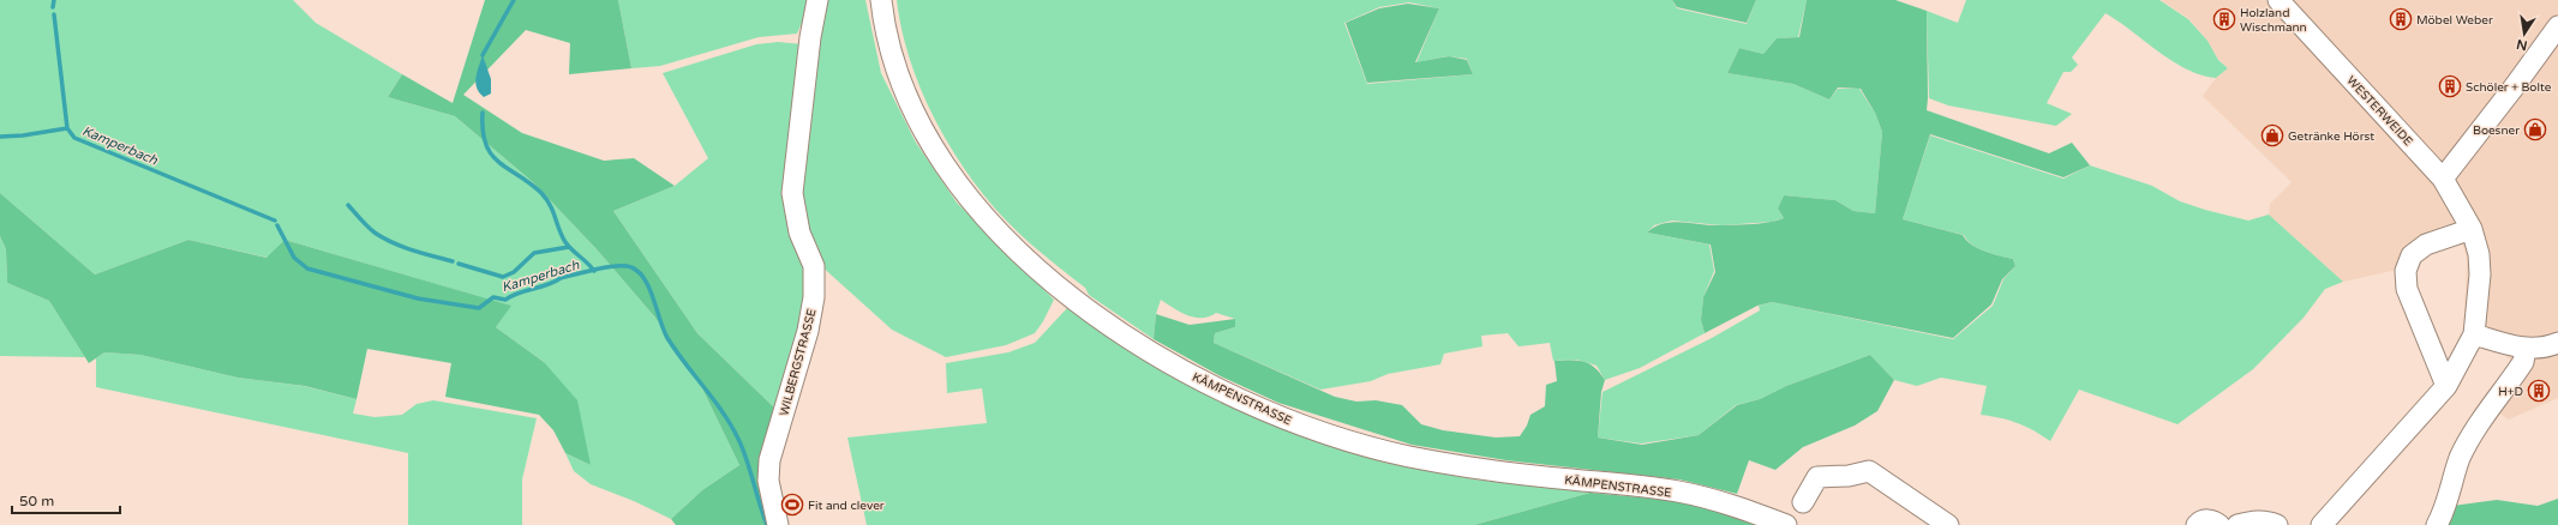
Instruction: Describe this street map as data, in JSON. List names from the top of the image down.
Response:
{
  "streets": {
    "street": ["WESTERWEIDE", "WILBERGSTRASSE", "KÄMPENSTRASSE"]
  },
  "water": ["Kamperbach"],
  "places": {
    "building": [
      "Holzland Wischmann",
      "Möbel Weber",
      "Schöler + Bolte",
      "H+D"
    ],
    "shop": ["Boesner", "Getränke Hörst"],
    "sports": ["Fit and clever"]
  },
  "scale_bar": "50 m",
  "north": "bottom"
}
